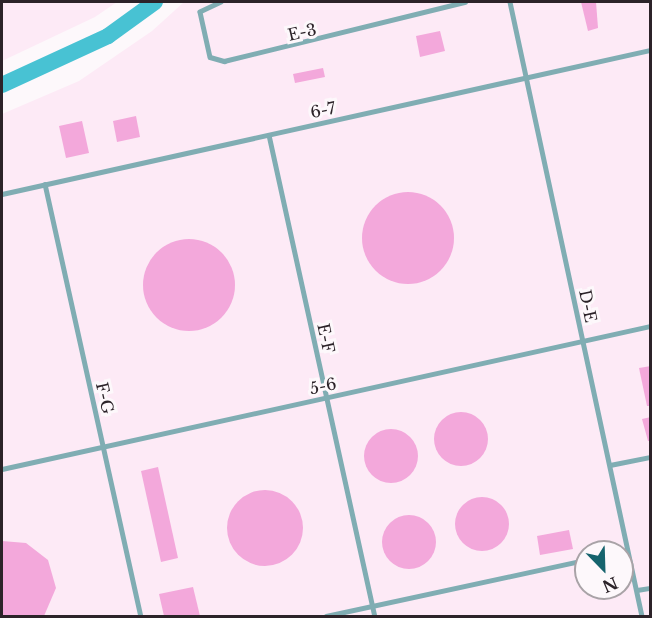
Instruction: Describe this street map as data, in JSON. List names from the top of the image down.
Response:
{
  "streets": {
    "lane": [
      "E-3",
      "6-7",
      "D-E",
      "E-F",
      "5-6",
      "F-G"
    ]
  },
  "crossings": [
    ["6-7", "D-E"],
    ["6-7", "E-F"],
    ["6-7", "F-G"],
    ["D-E", "5-6"],
    ["E-F", "5-6"],
    ["5-6", "F-G"]
  ],
  "north": "bottom right"
}
